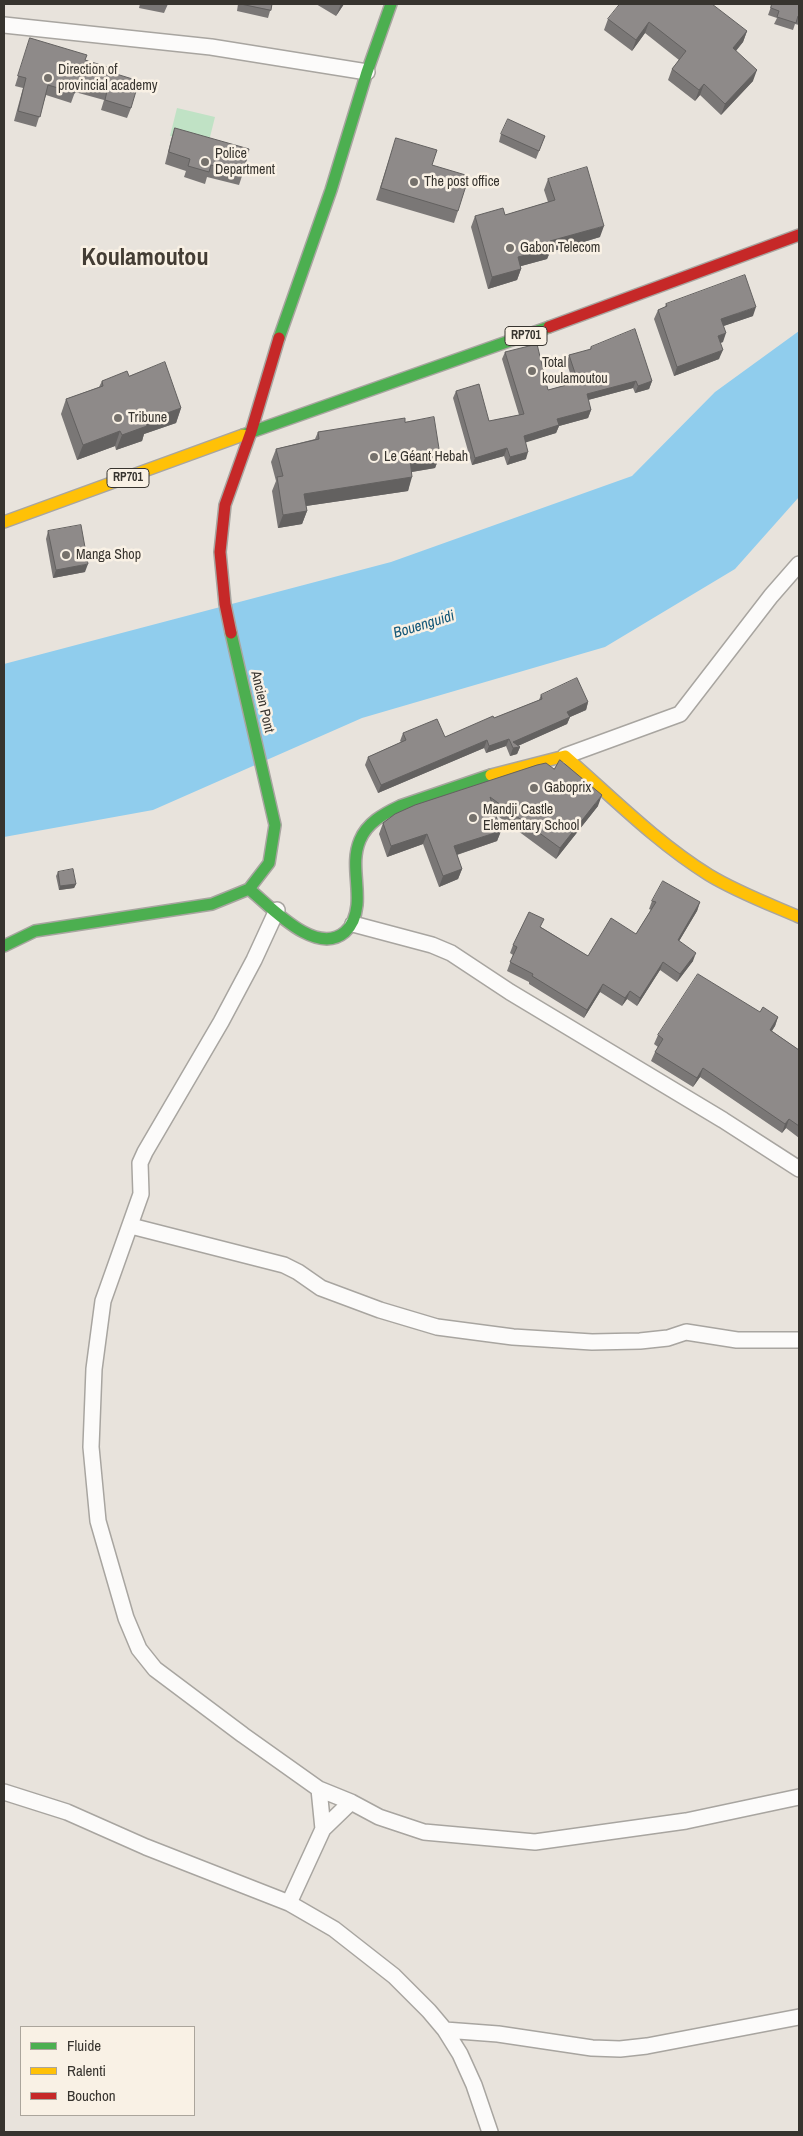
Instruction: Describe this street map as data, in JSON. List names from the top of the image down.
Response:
{
  "streets": {
    "main road": ["RP701", "Ancien Pont"]
  },
  "crossings": [
    ["RP701", "Ancien Pont"]
  ],
  "districts": ["Koulamoutou"],
  "water": ["Bouenguidi"],
  "places": [
    "Direction of provincial academy",
    "Police Department",
    "The post office",
    "Gabon Telecom",
    "Total koulamoutou",
    "Tribune",
    "Le Géant Hebah",
    "Manga Shop",
    "Gaboprix",
    "Mandji Castle Elementary School"
  ],
  "legend": ["Fluide", "Ralenti", "Bouchon"]
}
